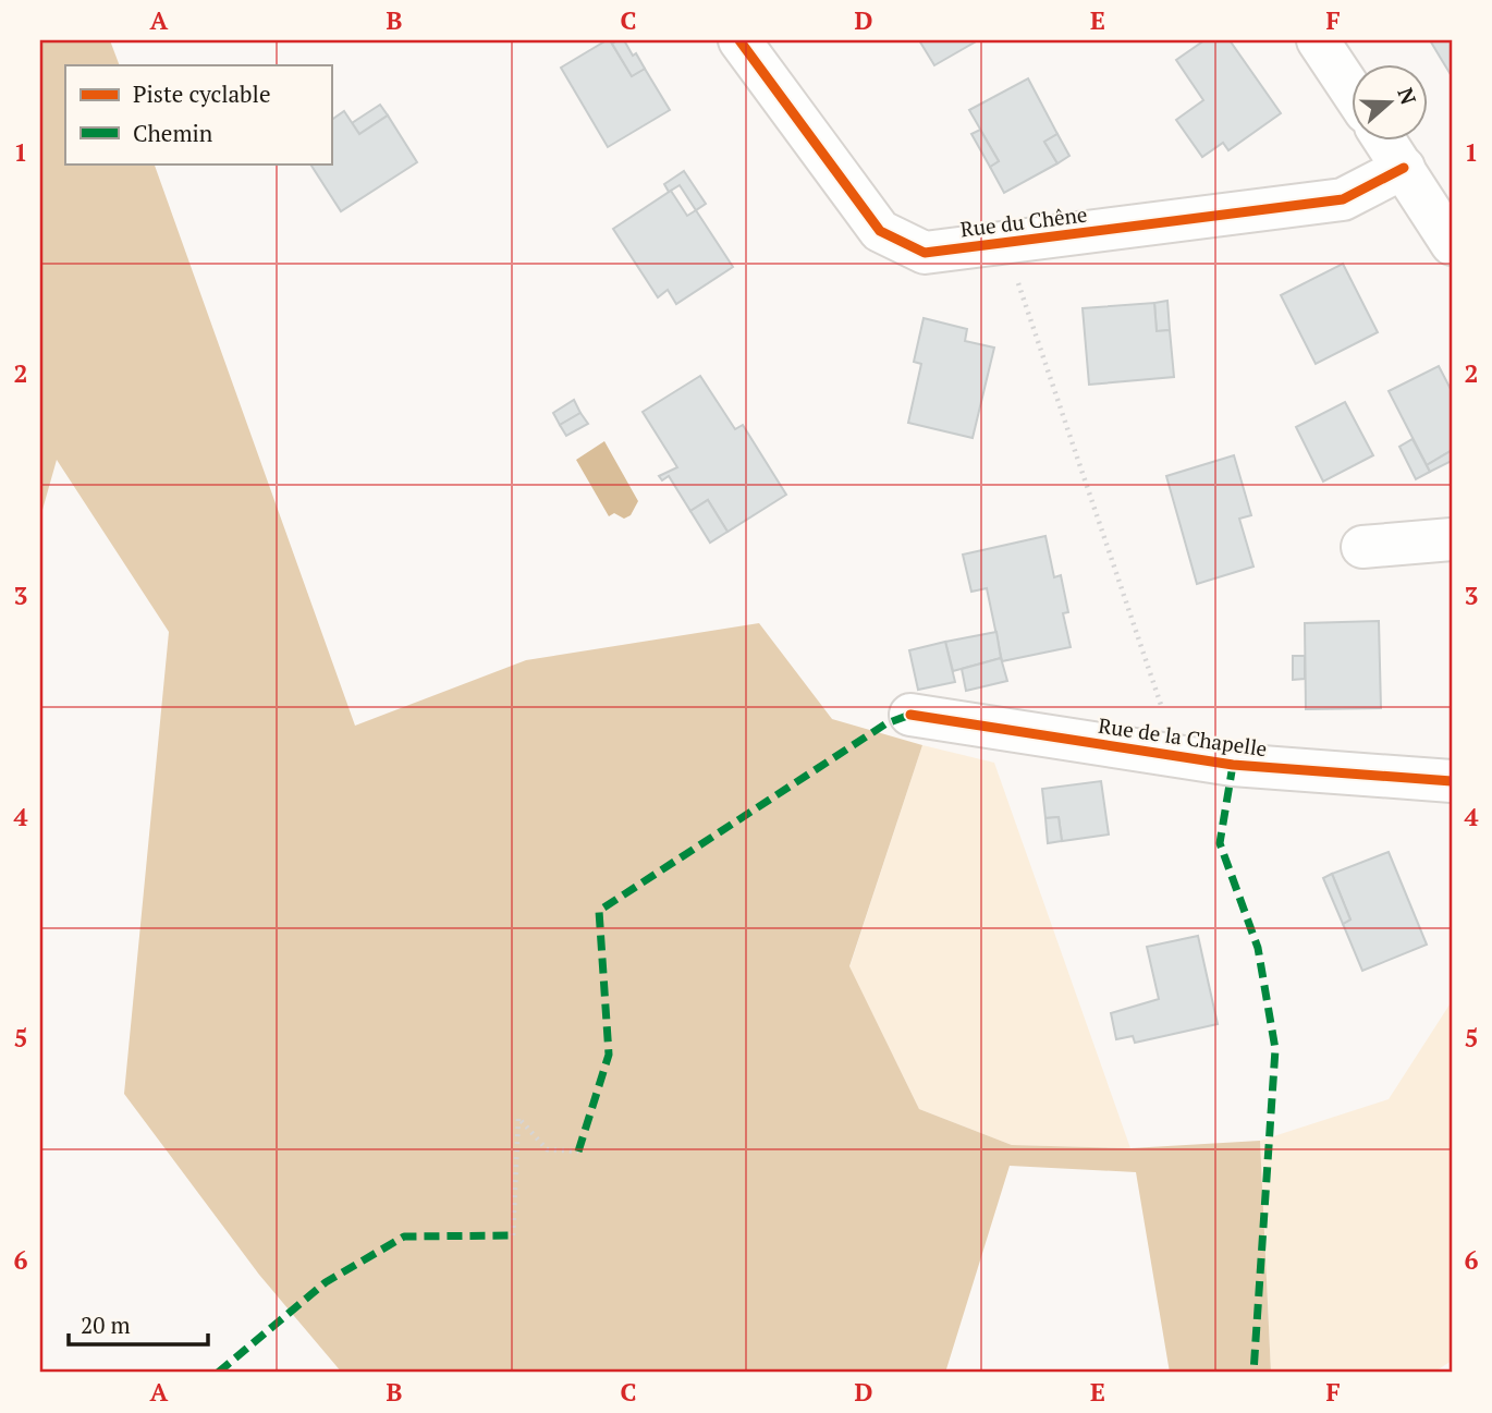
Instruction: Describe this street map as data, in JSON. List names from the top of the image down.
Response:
{
  "streets": {
    "street": ["Rue du Chêne", "Rue de la Chapelle"]
  },
  "legend": ["Piste cyclable", "Chemin"],
  "scale_bar": "20 m",
  "north": "right",
  "grid": {
    "columns": [
      "A",
      "B",
      "C",
      "D",
      "E",
      "F"
    ],
    "rows": [
      "1",
      "2",
      "3",
      "4",
      "5",
      "6"
    ]
  }
}
